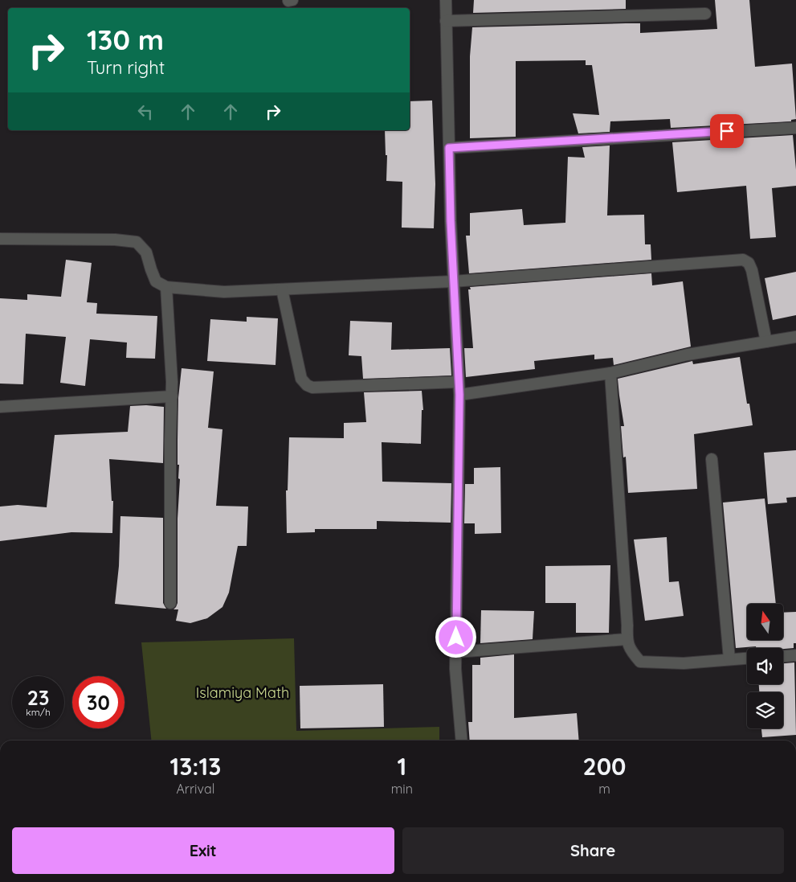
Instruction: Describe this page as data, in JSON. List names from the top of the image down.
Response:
{
  "parks": ["Islamiya Math"],
  "north": "top",
  "page": {
    "turn": ["130 m", "Turn right"],
    "speed": "23 km/h",
    "limit": "30",
    "eta": [
      "13:13",
      "Arrival",
      "1",
      "min",
      "200",
      "m"
    ],
    "buttons": ["Exit", "Share"]
  }
}
